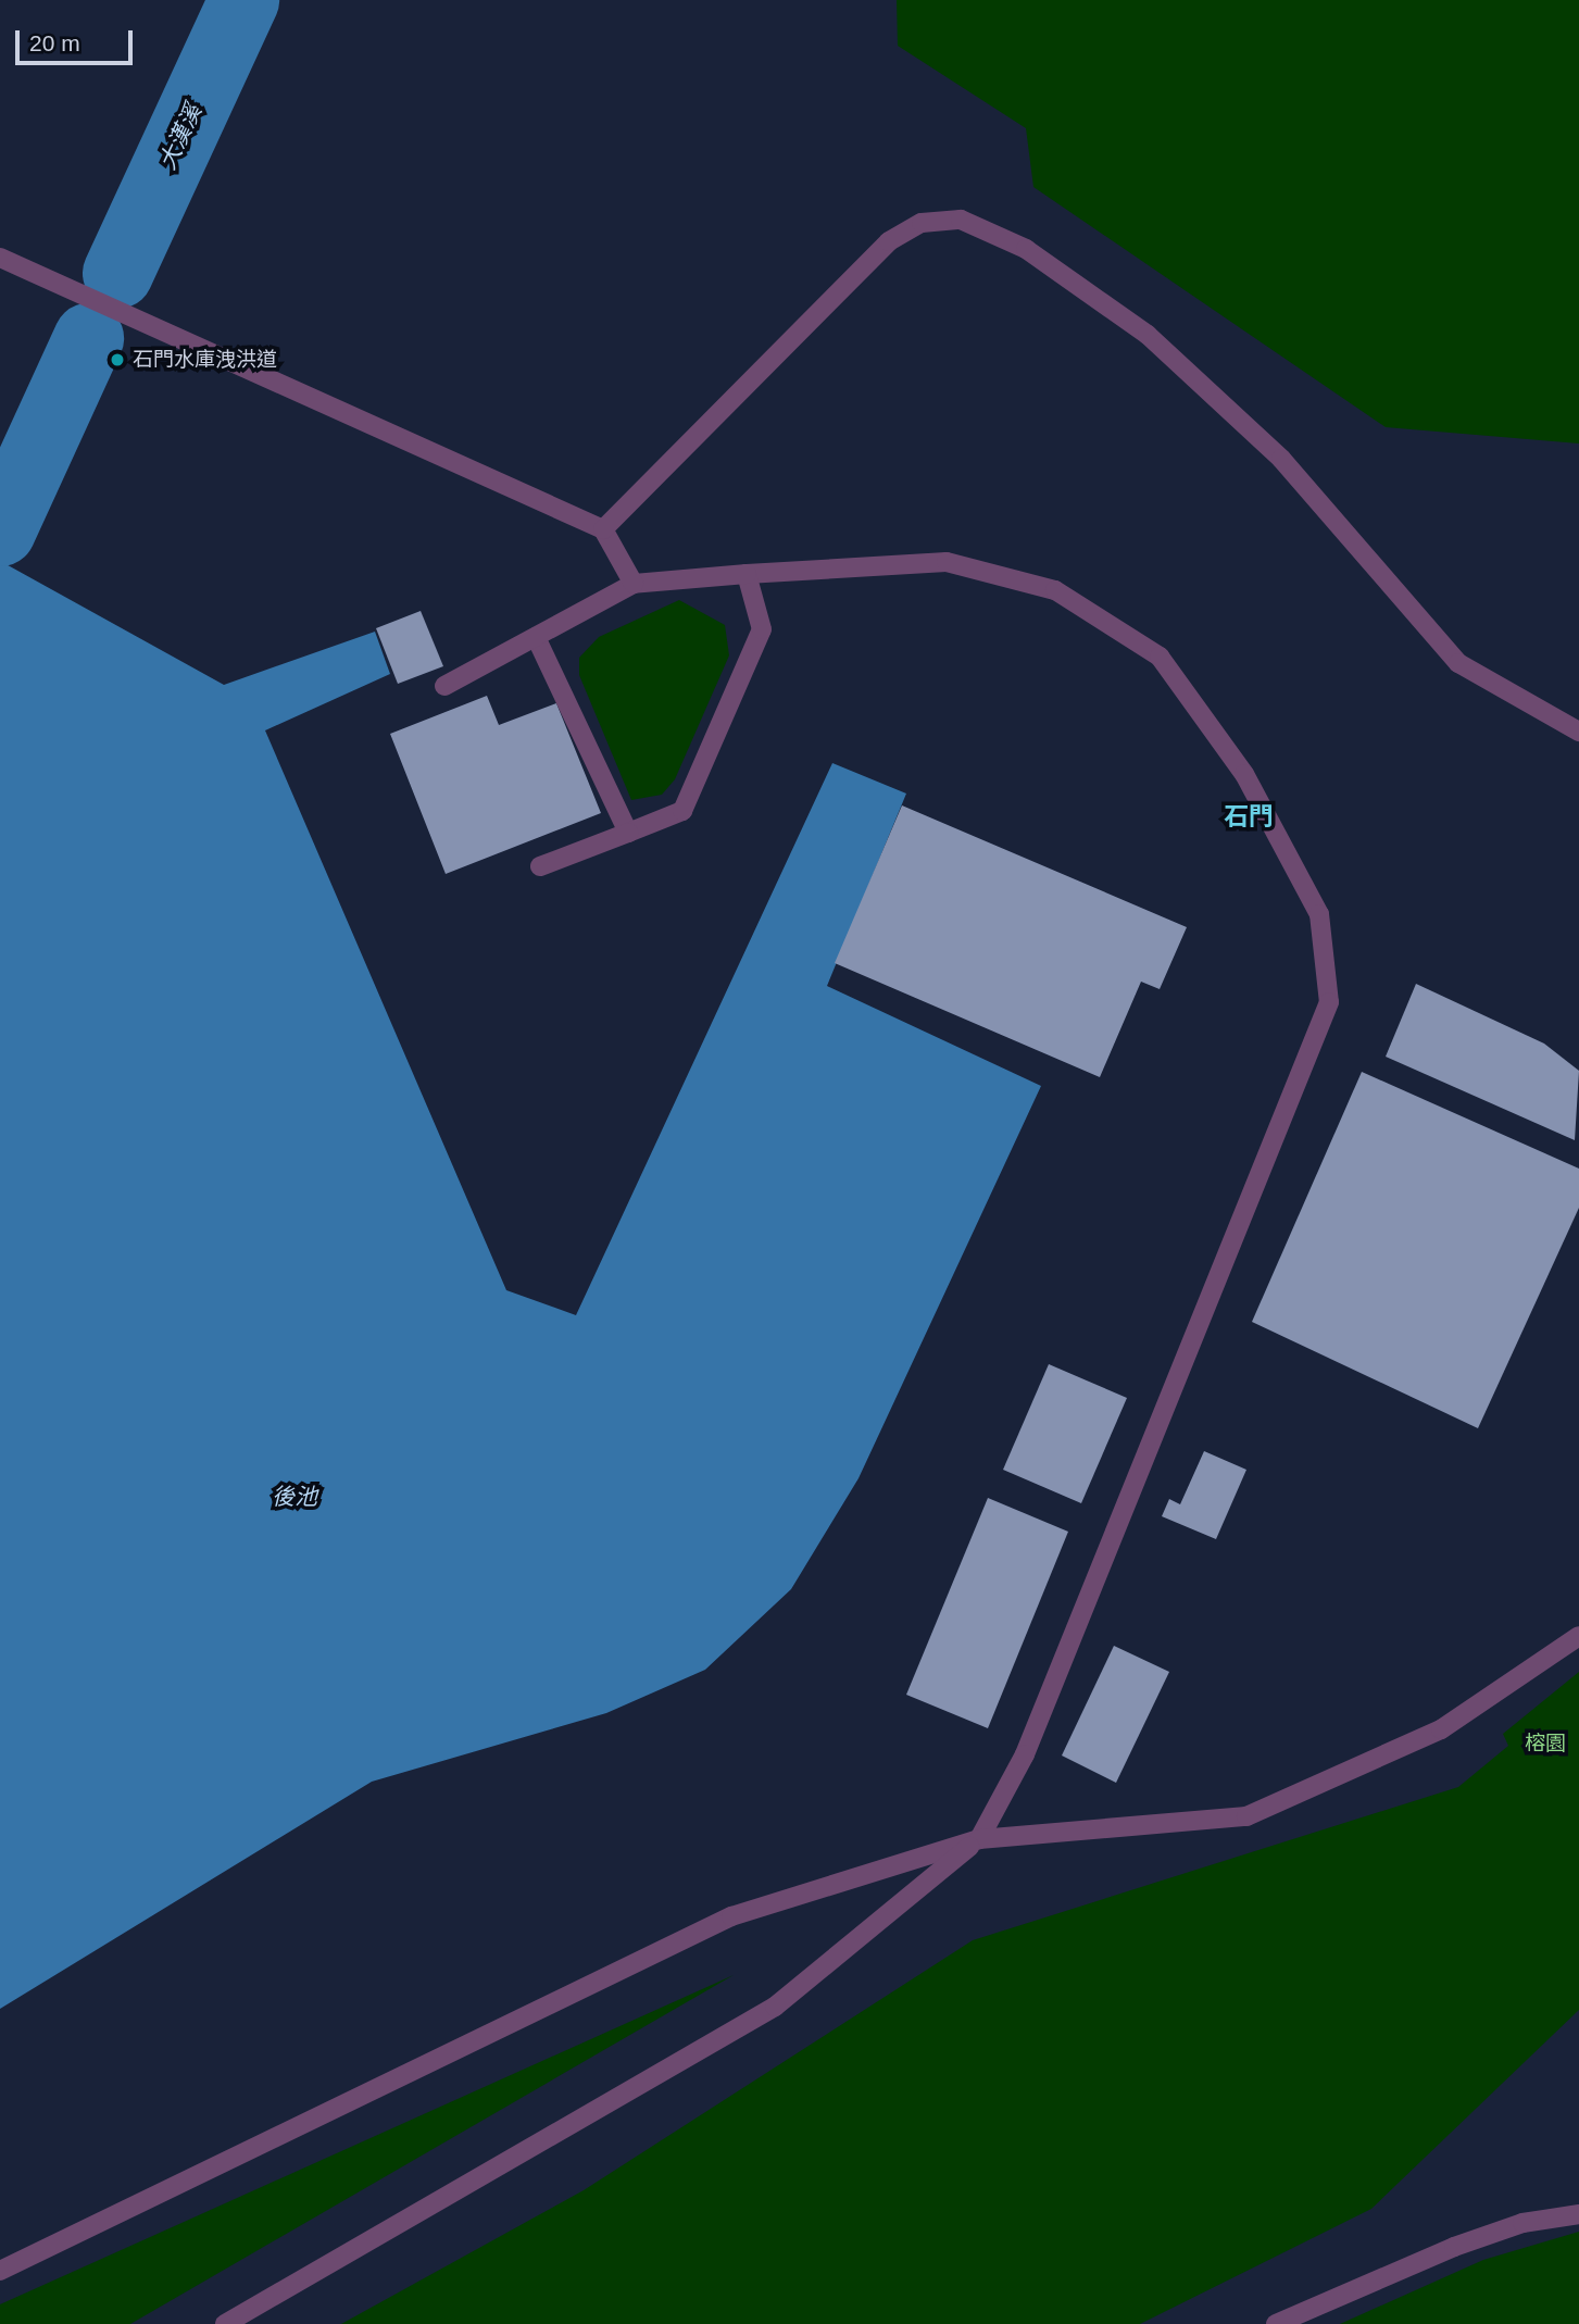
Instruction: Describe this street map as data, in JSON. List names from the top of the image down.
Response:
{
  "districts": ["石門"],
  "water": ["大漢溪", "後池"],
  "parks": ["榕園"],
  "places": ["石門水庫洩洪道"],
  "scale_bar": "20 m"
}
